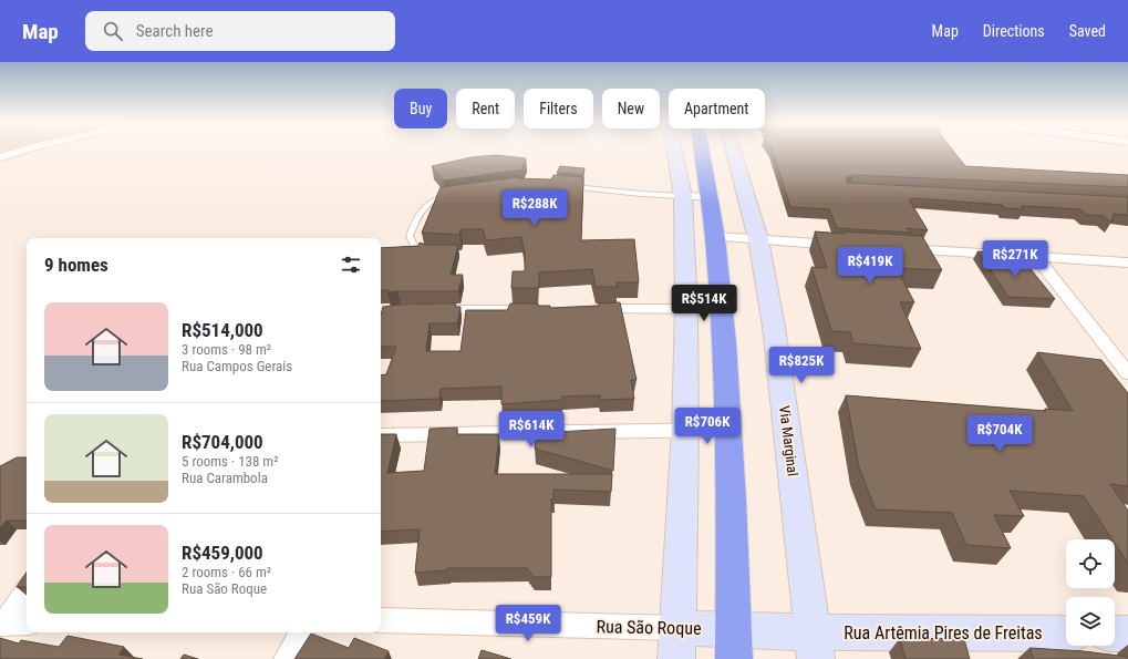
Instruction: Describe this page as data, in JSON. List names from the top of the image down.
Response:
{
  "streets": {
    "street": ["Via Marginal", "Rua São Roque", "Rua Artêmia Pires de Freitas"]
  },
  "crossings": [
    ["Via Marginal", "Rua Artêmia Pires de Freitas"],
    ["Rua São Roque", "Rua Artêmia Pires de Freitas"]
  ],
  "page": {
    "header": "Map",
    "search": "Search here",
    "nav": ["Map", "Directions", "Saved"],
    "chip": [
      "Buy",
      "Rent",
      "Filters",
      "New",
      "Apartment"
    ],
    "price": [
      "R$288K",
      "R$271K",
      "R$419K",
      "R$514K",
      "R$825K",
      "R$706K",
      "R$614K",
      "R$704K",
      "R$459K"
    ],
    "heading": "9 homes",
    "list": [
      {
        "name": "R$514,000",
        "note": "3 rooms · 98 m² · Rua Campos Gerais"
      },
      {
        "name": "R$704,000",
        "note": "5 rooms · 138 m² · Rua Carambola"
      },
      {
        "name": "R$459,000",
        "note": "2 rooms · 66 m² · Rua São Roque"
      }
    ]
  }
}
